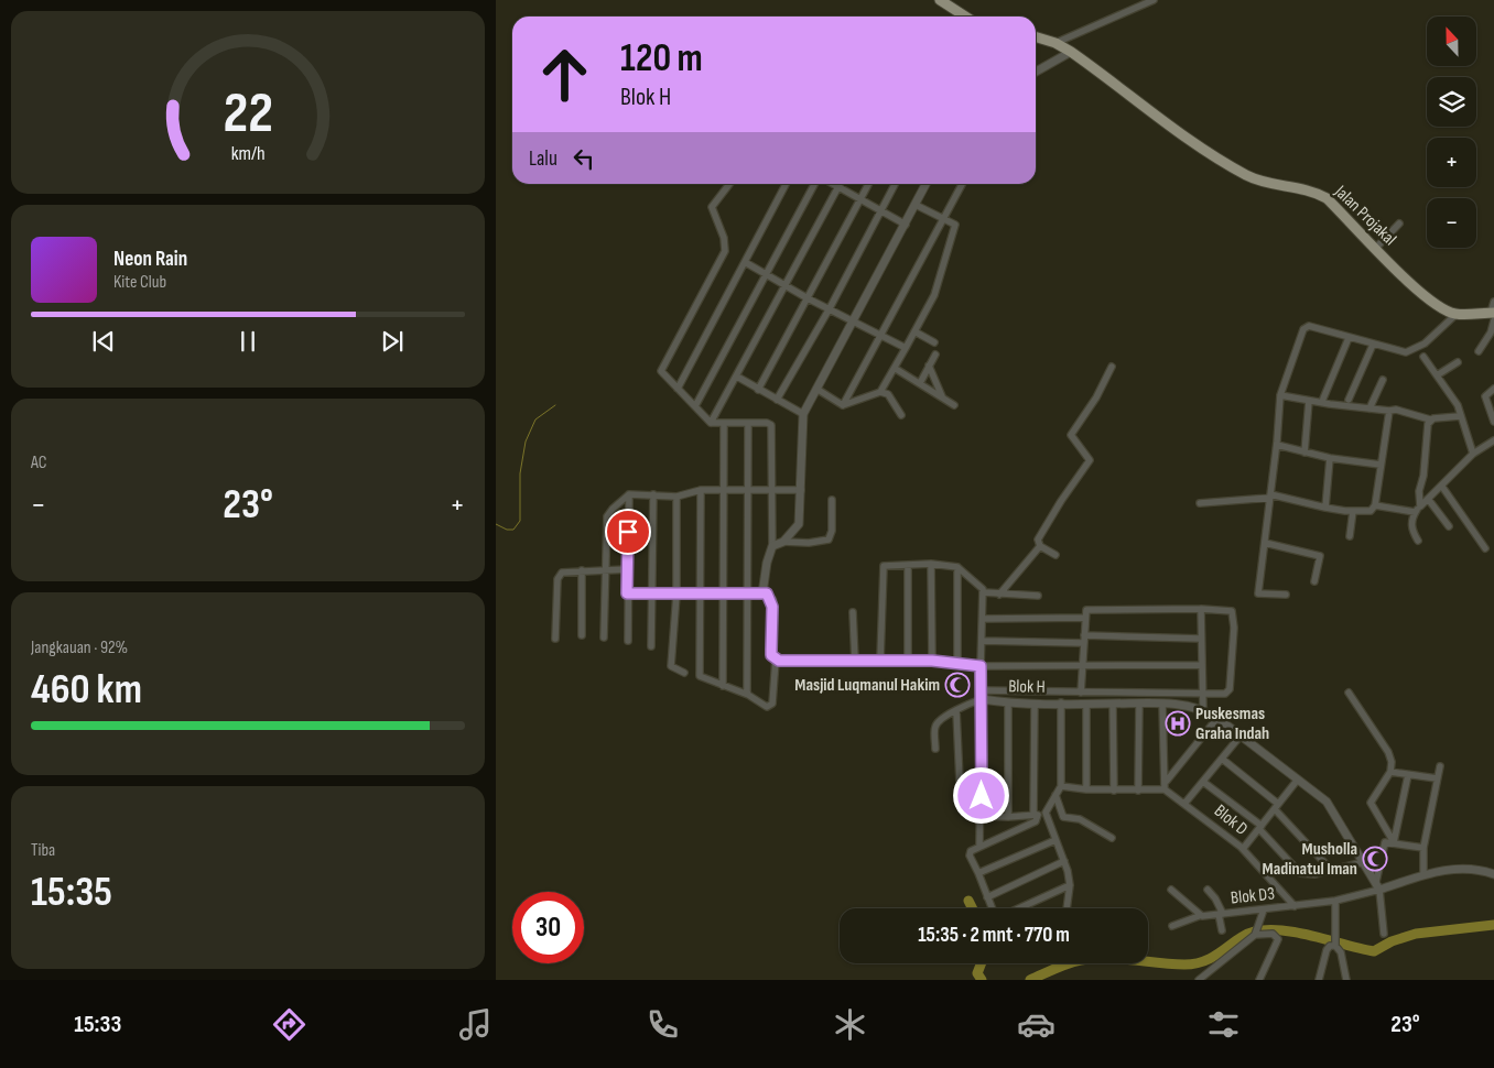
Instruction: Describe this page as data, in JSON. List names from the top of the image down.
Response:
{
  "streets": {
    "main road": ["Jalan Projakal"],
    "street": ["Blok H", "Blok D", "Blok D3"]
  },
  "crossings": [
    ["Blok H", "Blok D3"],
    ["Blok D", "Blok D3"]
  ],
  "places": {
    "mosque": ["Masjid Luqmanul Hakim", "Musholla Madinatul Iman"],
    "hospital": ["Puskesmas Graha Indah"]
  },
  "north": "top",
  "page": {
    "map_buttons": ["+", "−"],
    "turn": ["120 m", "Blok H"],
    "then": "Lalu",
    "song": ["Neon Rain", "Kite Club"],
    "tile": [
      "AC",
      ["Jangkauan · 92%", "460 km"],
      ["Tiba", "15:35"]
    ],
    "heat": ["−", "23°", "+"],
    "limit": "30",
    "trip": "15:35 · 2 mnt · 770 m",
    "tabs": ["15:33", "23°"],
    "gauge": ["22", "km/h"]
  }
}
